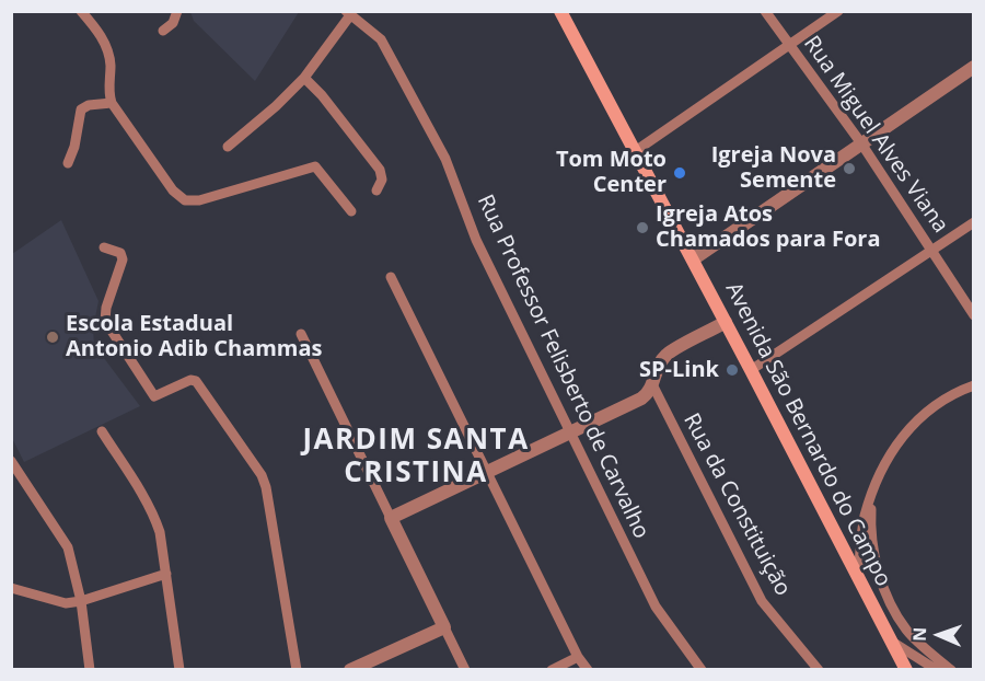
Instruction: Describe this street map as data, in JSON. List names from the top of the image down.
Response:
{
  "streets": {
    "main road": ["Avenida São Bernardo do Campo"],
    "street": ["Rua Miguel Alves Viana", "Rua Professor Felisberto de Carvalho", "Rua da Constituição"]
  },
  "districts": ["JARDIM SANTA CRISTINA"],
  "places": [
    "Igreja Nova Semente",
    "Tom Moto Center",
    "Igreja Atos Chamados para Fora",
    "Escola Estadual Antonio Adib Chammas",
    "SP-Link"
  ],
  "north": "left"
}
